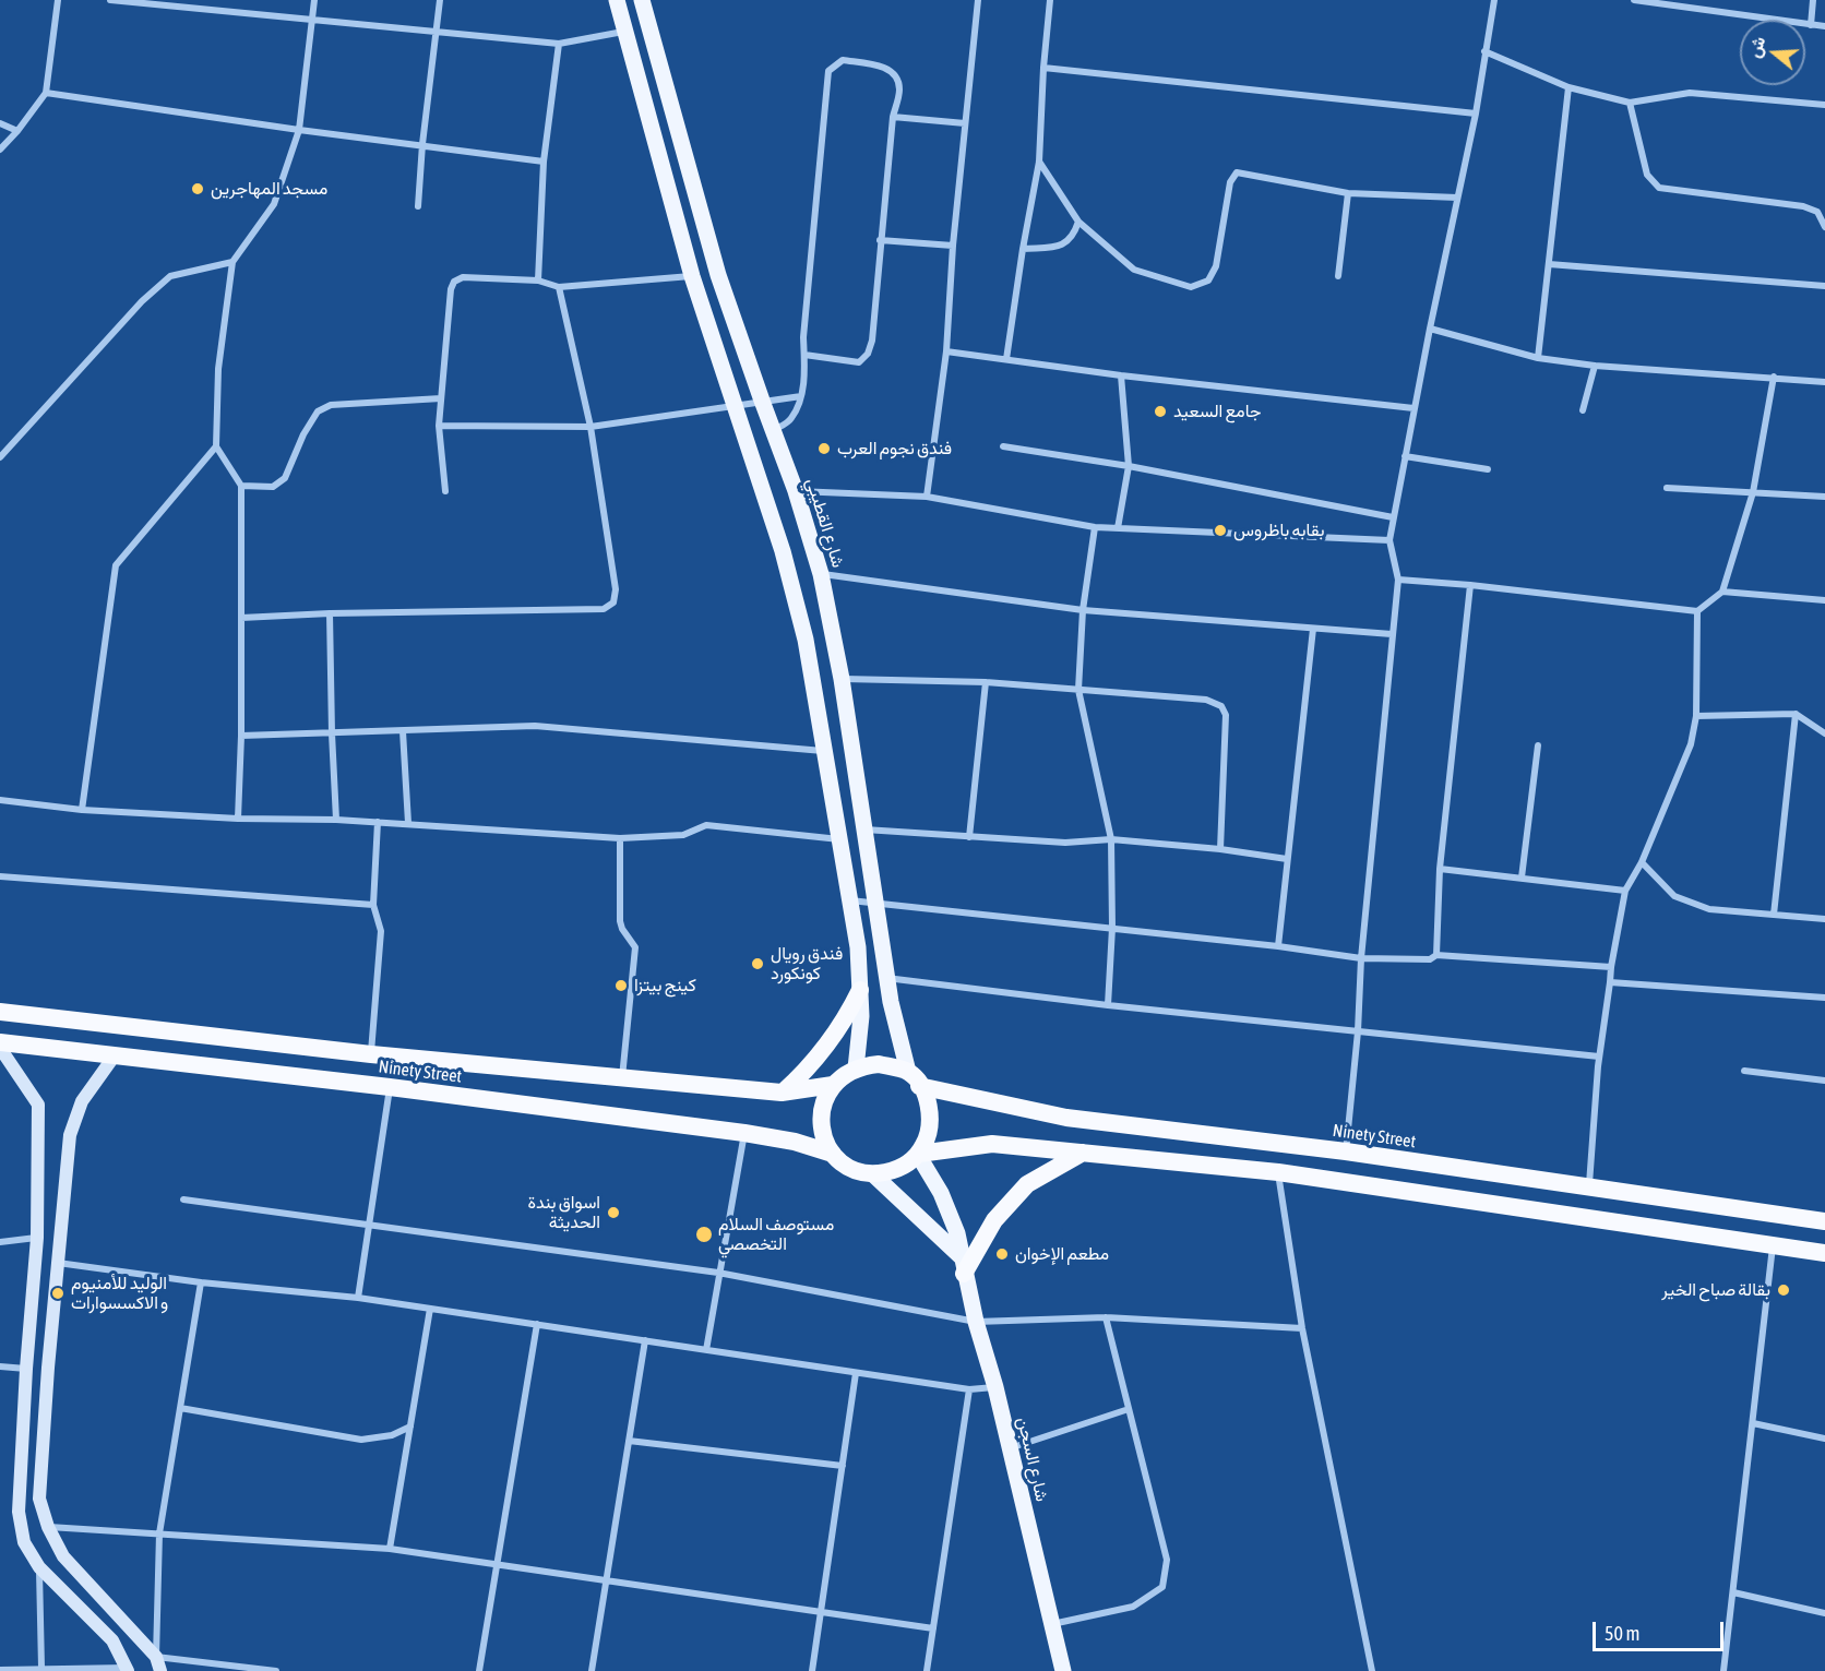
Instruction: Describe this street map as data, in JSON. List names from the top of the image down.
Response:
{
  "streets": {
    "highway": ["Ninety Street"],
    "main road": ["شارع القطيبي", "شارع السجن"]
  },
  "crossings": [
    ["شارع القطيبي", "Ninety Street"],
    ["شارع القطيبي", "شارع السجن"],
    ["Ninety Street", "شارع السجن"]
  ],
  "places": [
    "مسجد المهاجرين",
    "جامع السعيد",
    "فندق نجوم العرب",
    "بقابه باظروس",
    "فندق رويال كونكورد",
    "كينج بيتزا",
    "اسواق بندة الحديثة",
    "مستوصف السلام التخصصي",
    "مطعم الإخوان",
    "بقالة صباح الخير",
    "الوليد للأمنيوم و الاكسسوارات"
  ],
  "scale_bar": "50 m",
  "north": "left"
}
